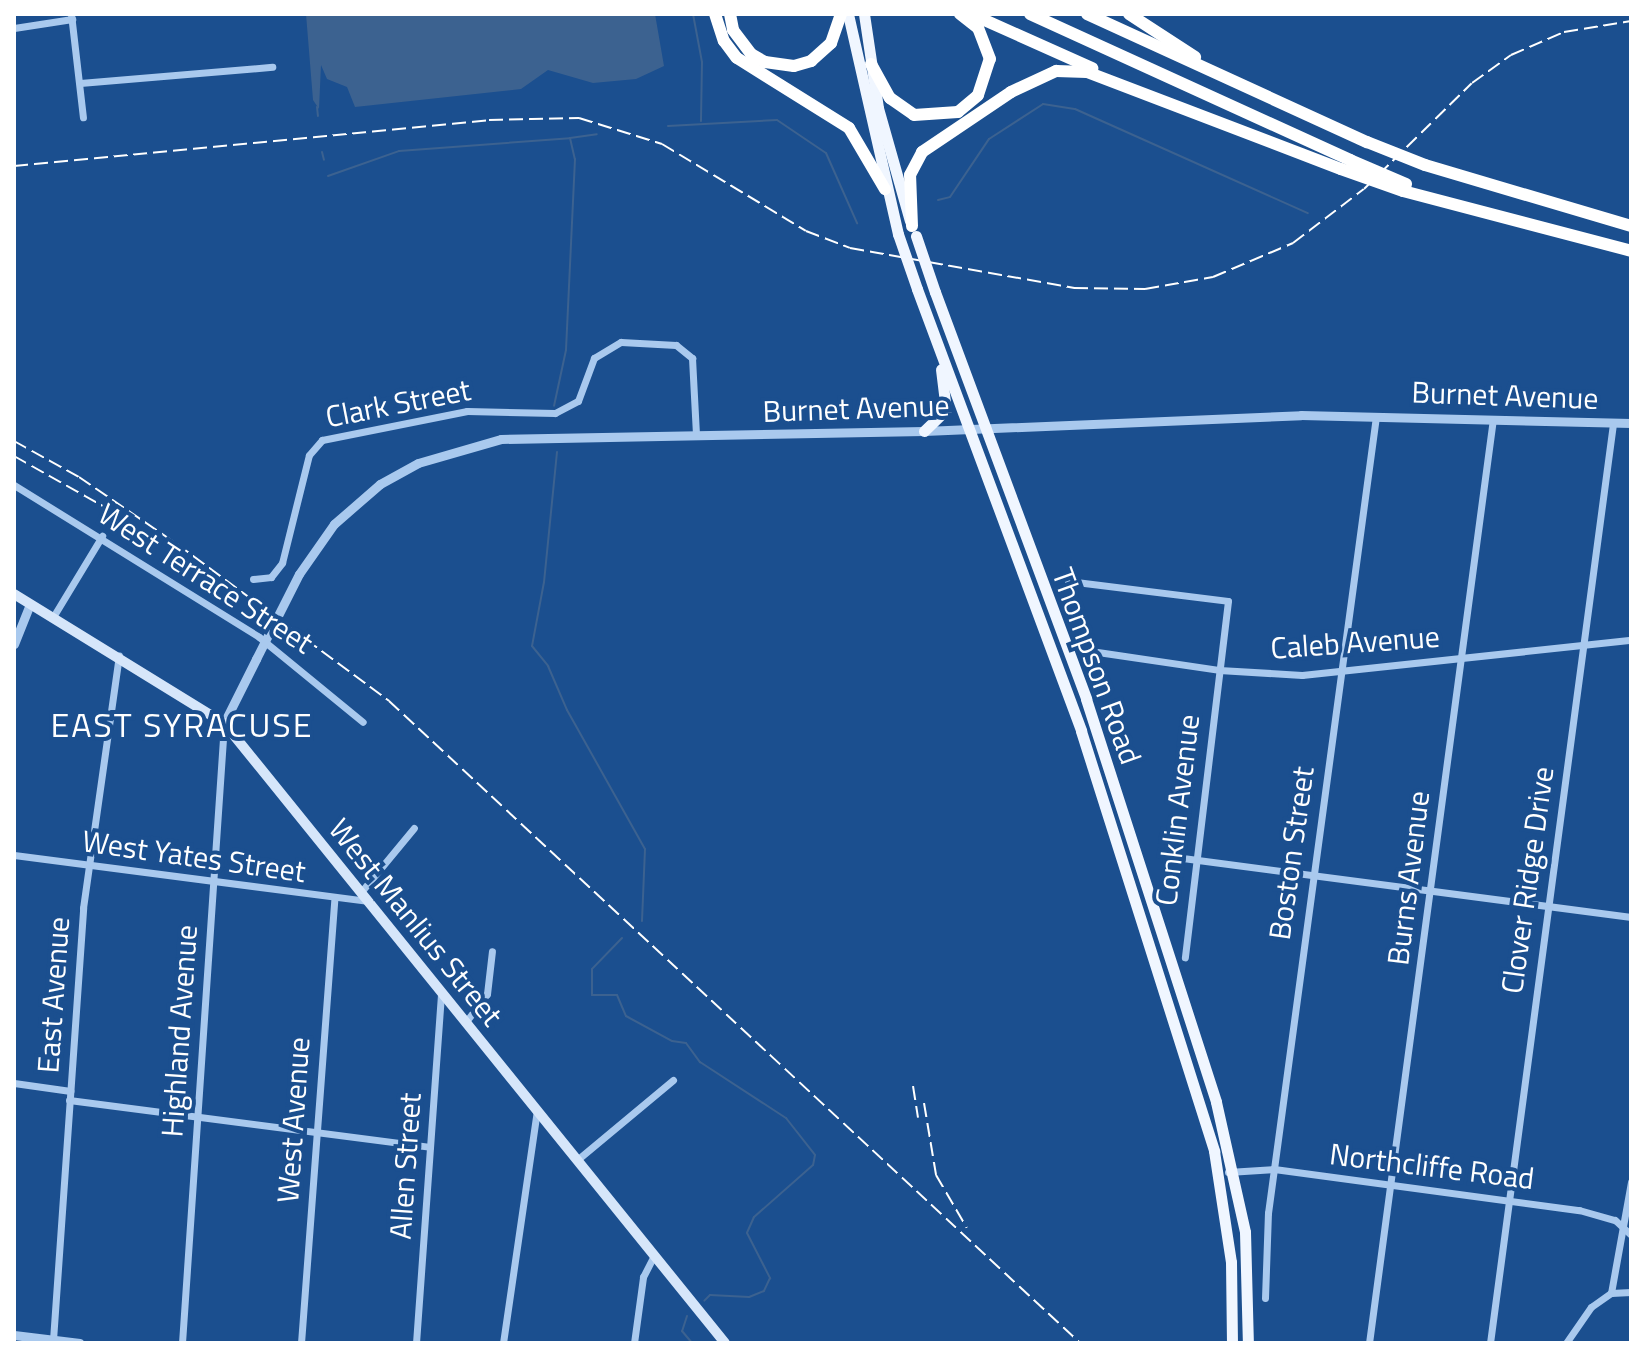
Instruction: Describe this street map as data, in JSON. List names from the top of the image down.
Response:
{
  "streets": {
    "main road": ["Thompson Road", "West Manlius Street"],
    "street": [
      "Burnet Avenue",
      "Clark Street",
      "West Terrace Street",
      "Caleb Avenue",
      "Conklin Avenue",
      "Boston Street",
      "West Yates Street",
      "Burns Avenue",
      "Clover Ridge Drive",
      "East Avenue",
      "Highland Avenue",
      "West Avenue",
      "Allen Street",
      "Northcliffe Road"
    ]
  },
  "crossings": [
    ["Burnet Avenue", "Clark Street"],
    ["Burnet Avenue", "Thompson Road"],
    ["Burnet Avenue", "Boston Street"],
    ["Burnet Avenue", "Burns Avenue"],
    ["Burnet Avenue", "Clover Ridge Drive"],
    ["Burnet Avenue", "West Manlius Street"],
    ["Burnet Avenue", "Highland Avenue"],
    ["Caleb Avenue", "Conklin Avenue"],
    ["Caleb Avenue", "Boston Street"],
    ["Caleb Avenue", "Burns Avenue"],
    ["Caleb Avenue", "Clover Ridge Drive"],
    ["Thompson Road", "Northcliffe Road"],
    ["Boston Street", "Northcliffe Road"],
    ["West Yates Street", "West Manlius Street"],
    ["West Yates Street", "East Avenue"],
    ["West Yates Street", "Highland Avenue"],
    ["West Yates Street", "West Avenue"],
    ["Burns Avenue", "Northcliffe Road"],
    ["Clover Ridge Drive", "Northcliffe Road"],
    ["West Manlius Street", "East Avenue"],
    ["West Manlius Street", "Highland Avenue"],
    ["West Manlius Street", "Allen Street"]
  ],
  "districts": ["EAST SYRACUSE"]
}
